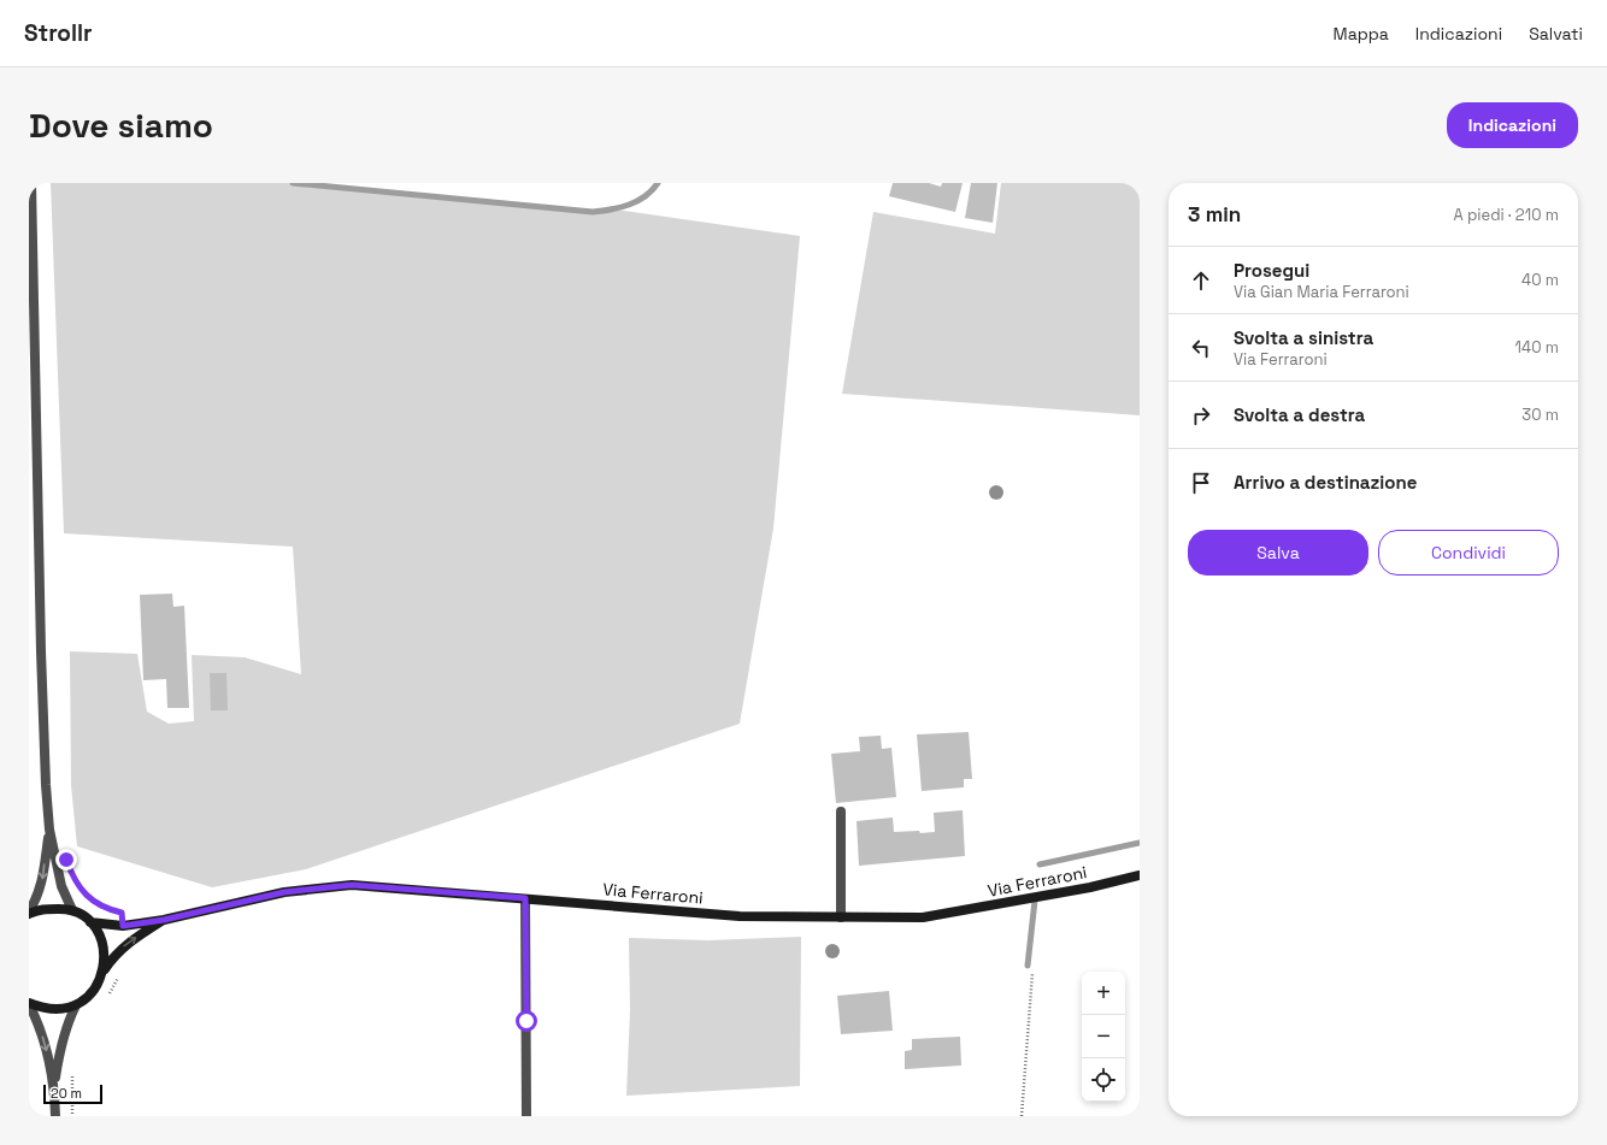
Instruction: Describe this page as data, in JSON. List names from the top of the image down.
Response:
{
  "streets": {
    "main road": ["Via Ferraroni"]
  },
  "scale_bar": "20 m",
  "page": {
    "header": "Strollr",
    "nav": ["Mappa", "Indicazioni", "Salvati"],
    "buttons": [
      "Indicazioni",
      ["Salva", "Condividi"]
    ],
    "title": "Dove siamo",
    "heading": ["3 min", "A piedi · 210 m"],
    "list": [
      ["Prosegui", "Via Gian Maria Ferraroni", "40 m"],
      ["Svolta a sinistra", "Via Ferraroni", "140 m"],
      ["Svolta a destra", "30 m"],
      "Arrivo a destinazione"
    ],
    "map_buttons": ["+", "−"],
    "scale": "20 m"
  }
}
